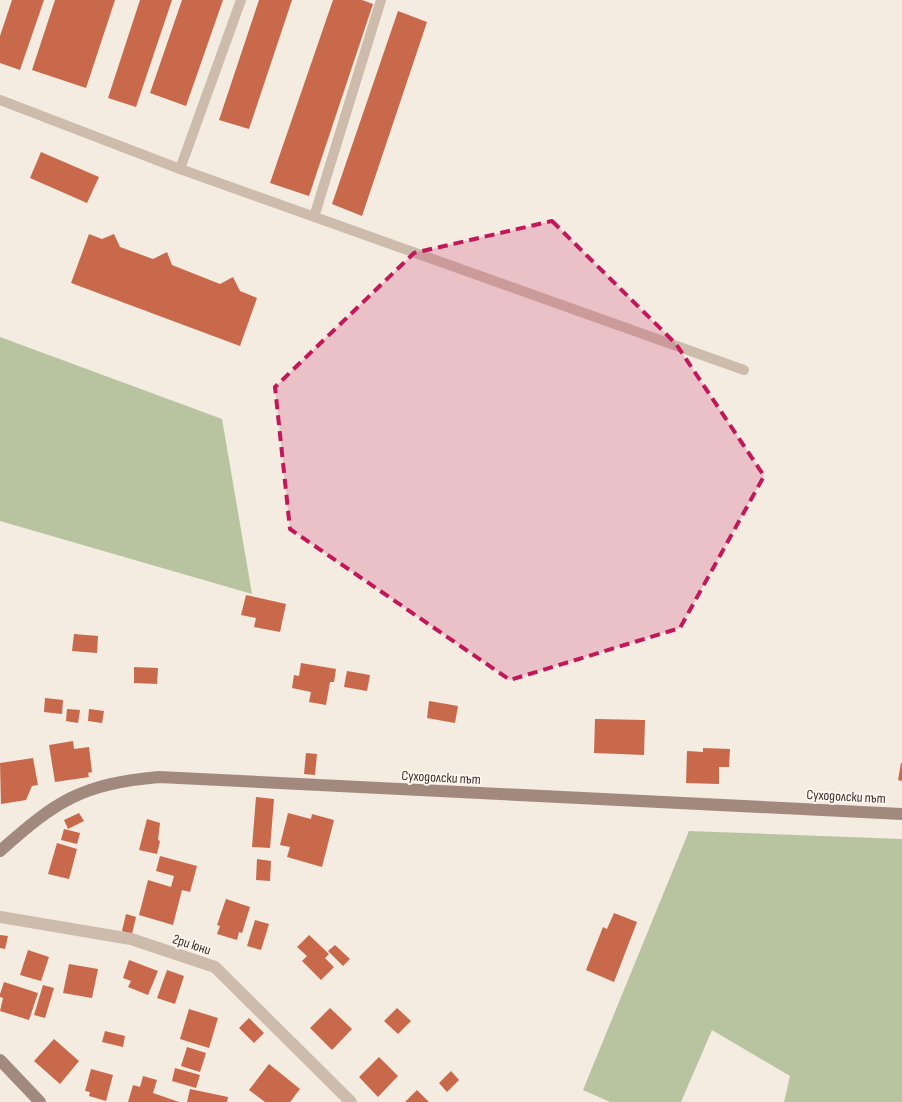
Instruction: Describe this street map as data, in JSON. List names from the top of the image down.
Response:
{
  "streets": {
    "street": ["Суходолски път", "2ри юни"]
  }
}
